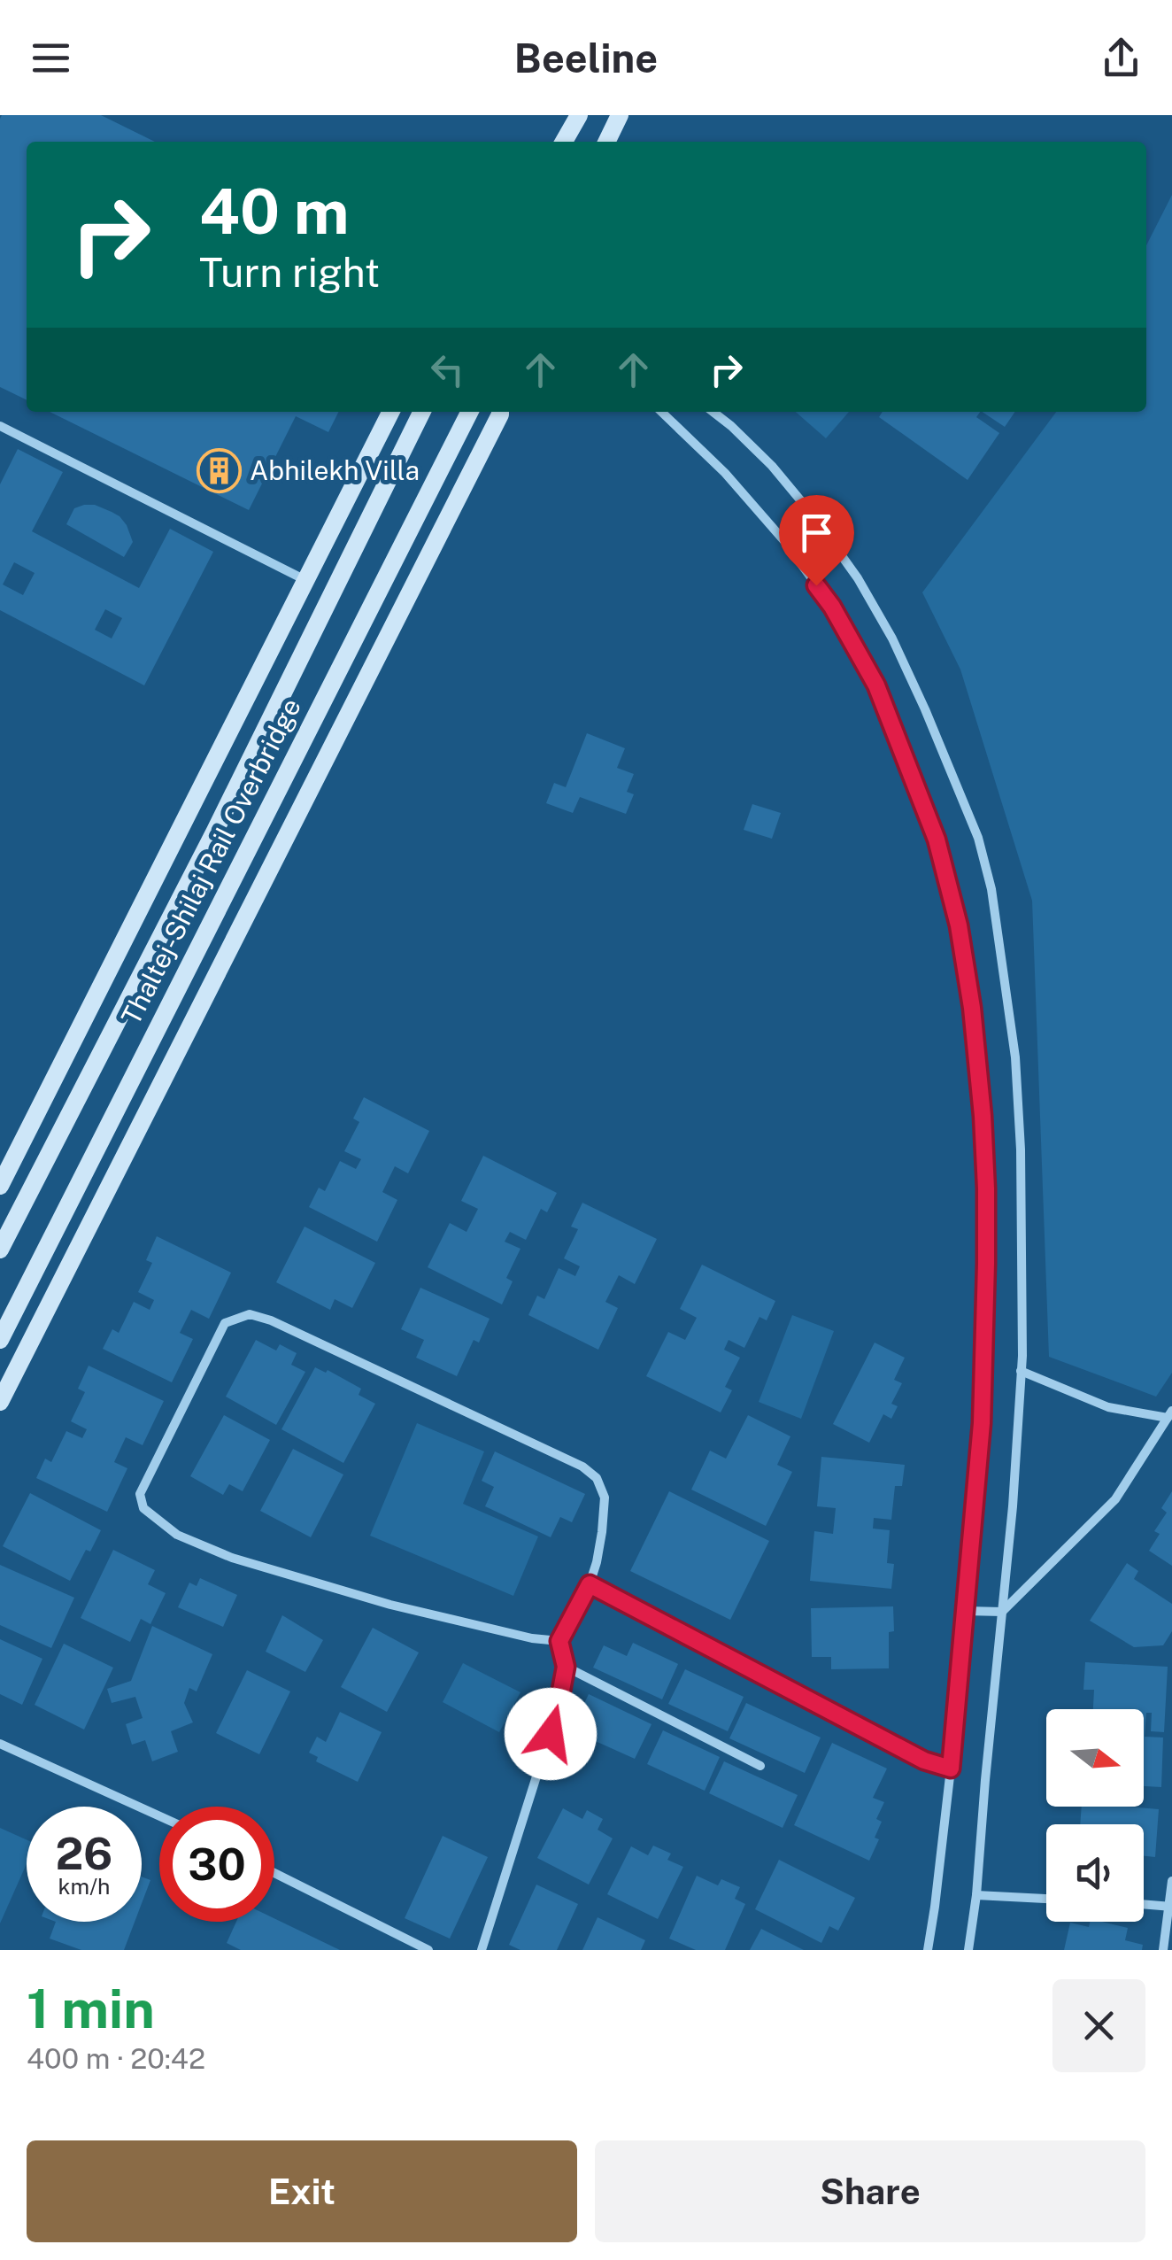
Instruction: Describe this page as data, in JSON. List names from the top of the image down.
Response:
{
  "streets": {
    "main road": ["Thaltej-Shilaj Rail Overbridge"]
  },
  "places": {
    "building": ["Abhilekh Villa"]
  },
  "north": "right",
  "page": {
    "header": "Beeline",
    "turn": ["40 m", "Turn right"],
    "speed": "26 km/h",
    "limit": "30",
    "heading": ["1 min", "400 m · 20:42"],
    "buttons": ["Exit", "Share"]
  }
}
